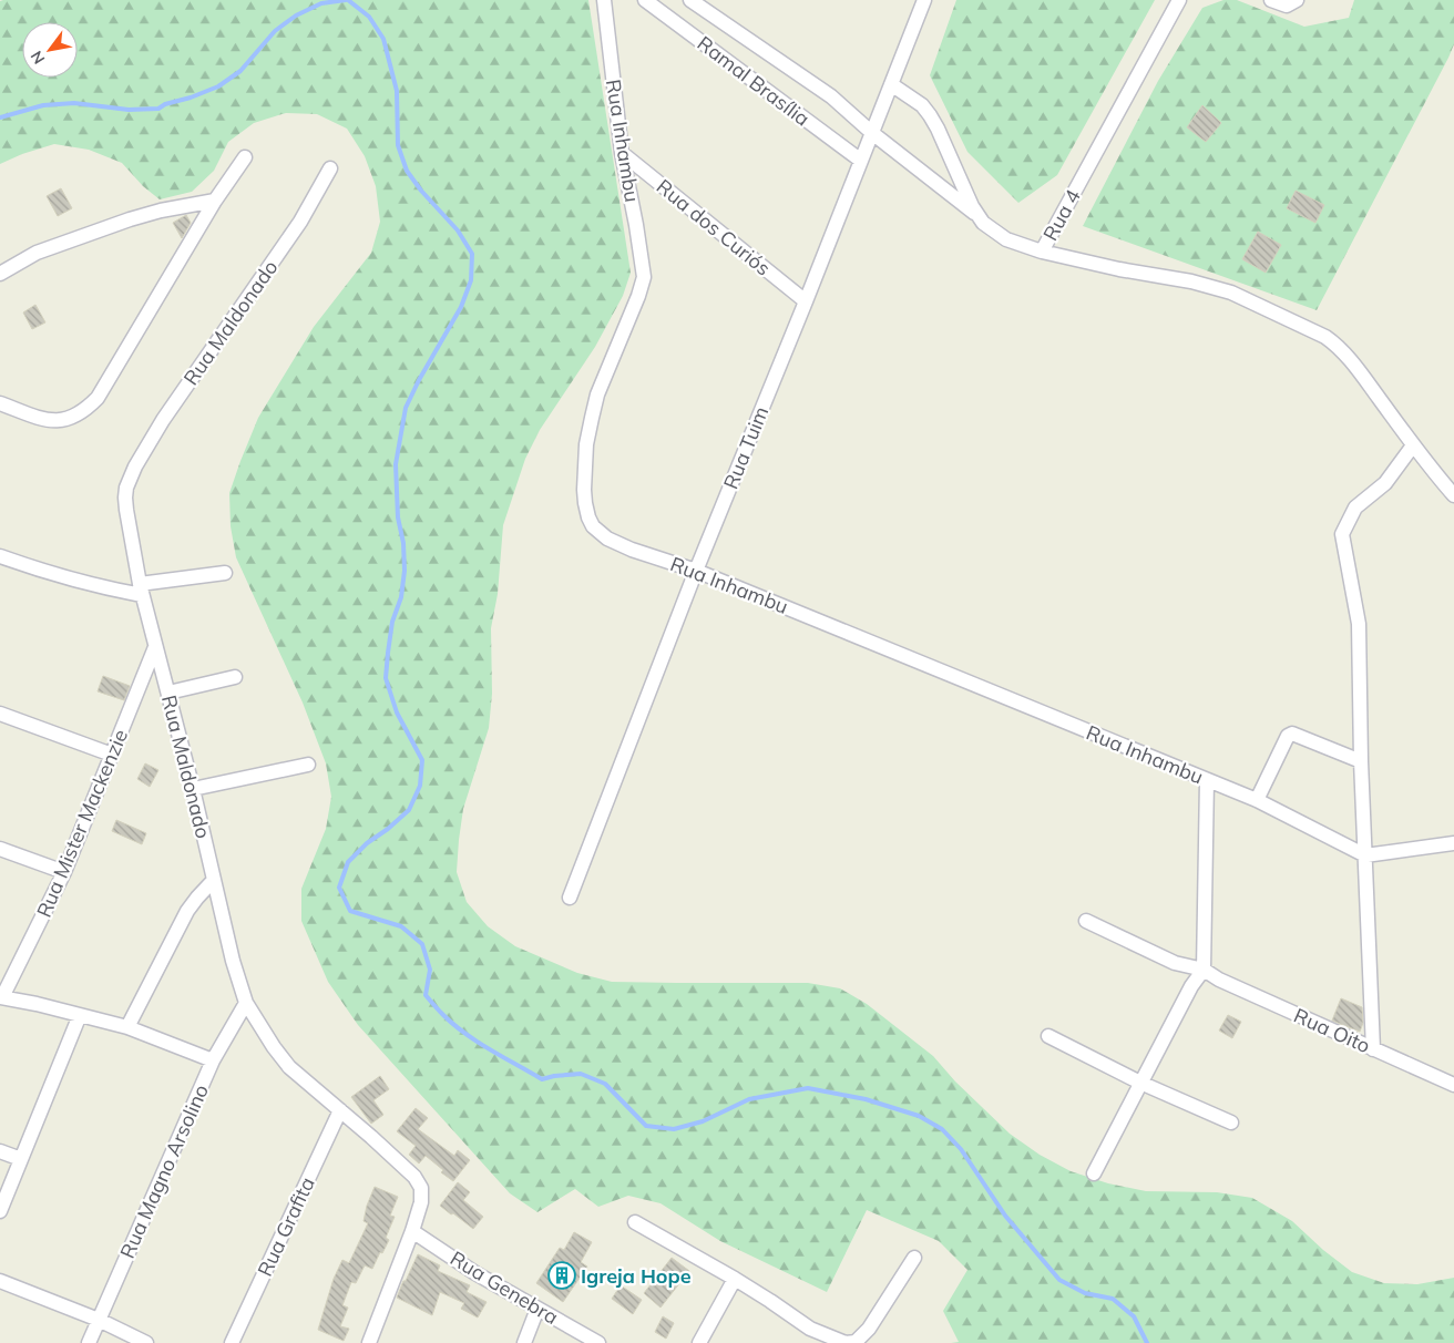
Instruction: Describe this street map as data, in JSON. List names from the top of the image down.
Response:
{
  "streets": {
    "street": [
      "Ramal Brasília",
      "Rua Inhambu",
      "Rua 4",
      "Rua dos Curiós",
      "Rua Maldonado",
      "Rua Tuim",
      "Rua Mister Mackenzie",
      "Rua Oito",
      "Rua Magno Arsolino",
      "Rua Grafita",
      "Rua Genebra"
    ]
  },
  "crossings": [
    ["Ramal Brasília", "Rua 4"],
    ["Ramal Brasília", "Rua Tuim"],
    ["Rua Inhambu", "Rua dos Curiós"],
    ["Rua Inhambu", "Rua Tuim"],
    ["Rua 4", "Rua Tuim"],
    ["Rua dos Curiós", "Rua Tuim"],
    ["Rua Maldonado", "Rua Mister Mackenzie"],
    ["Rua Maldonado", "Rua Magno Arsolino"],
    ["Rua Maldonado", "Rua Grafita"],
    ["Rua Maldonado", "Rua Genebra"]
  ],
  "places": {
    "building": ["Igreja Hope"]
  },
  "north": "bottom left"
}
